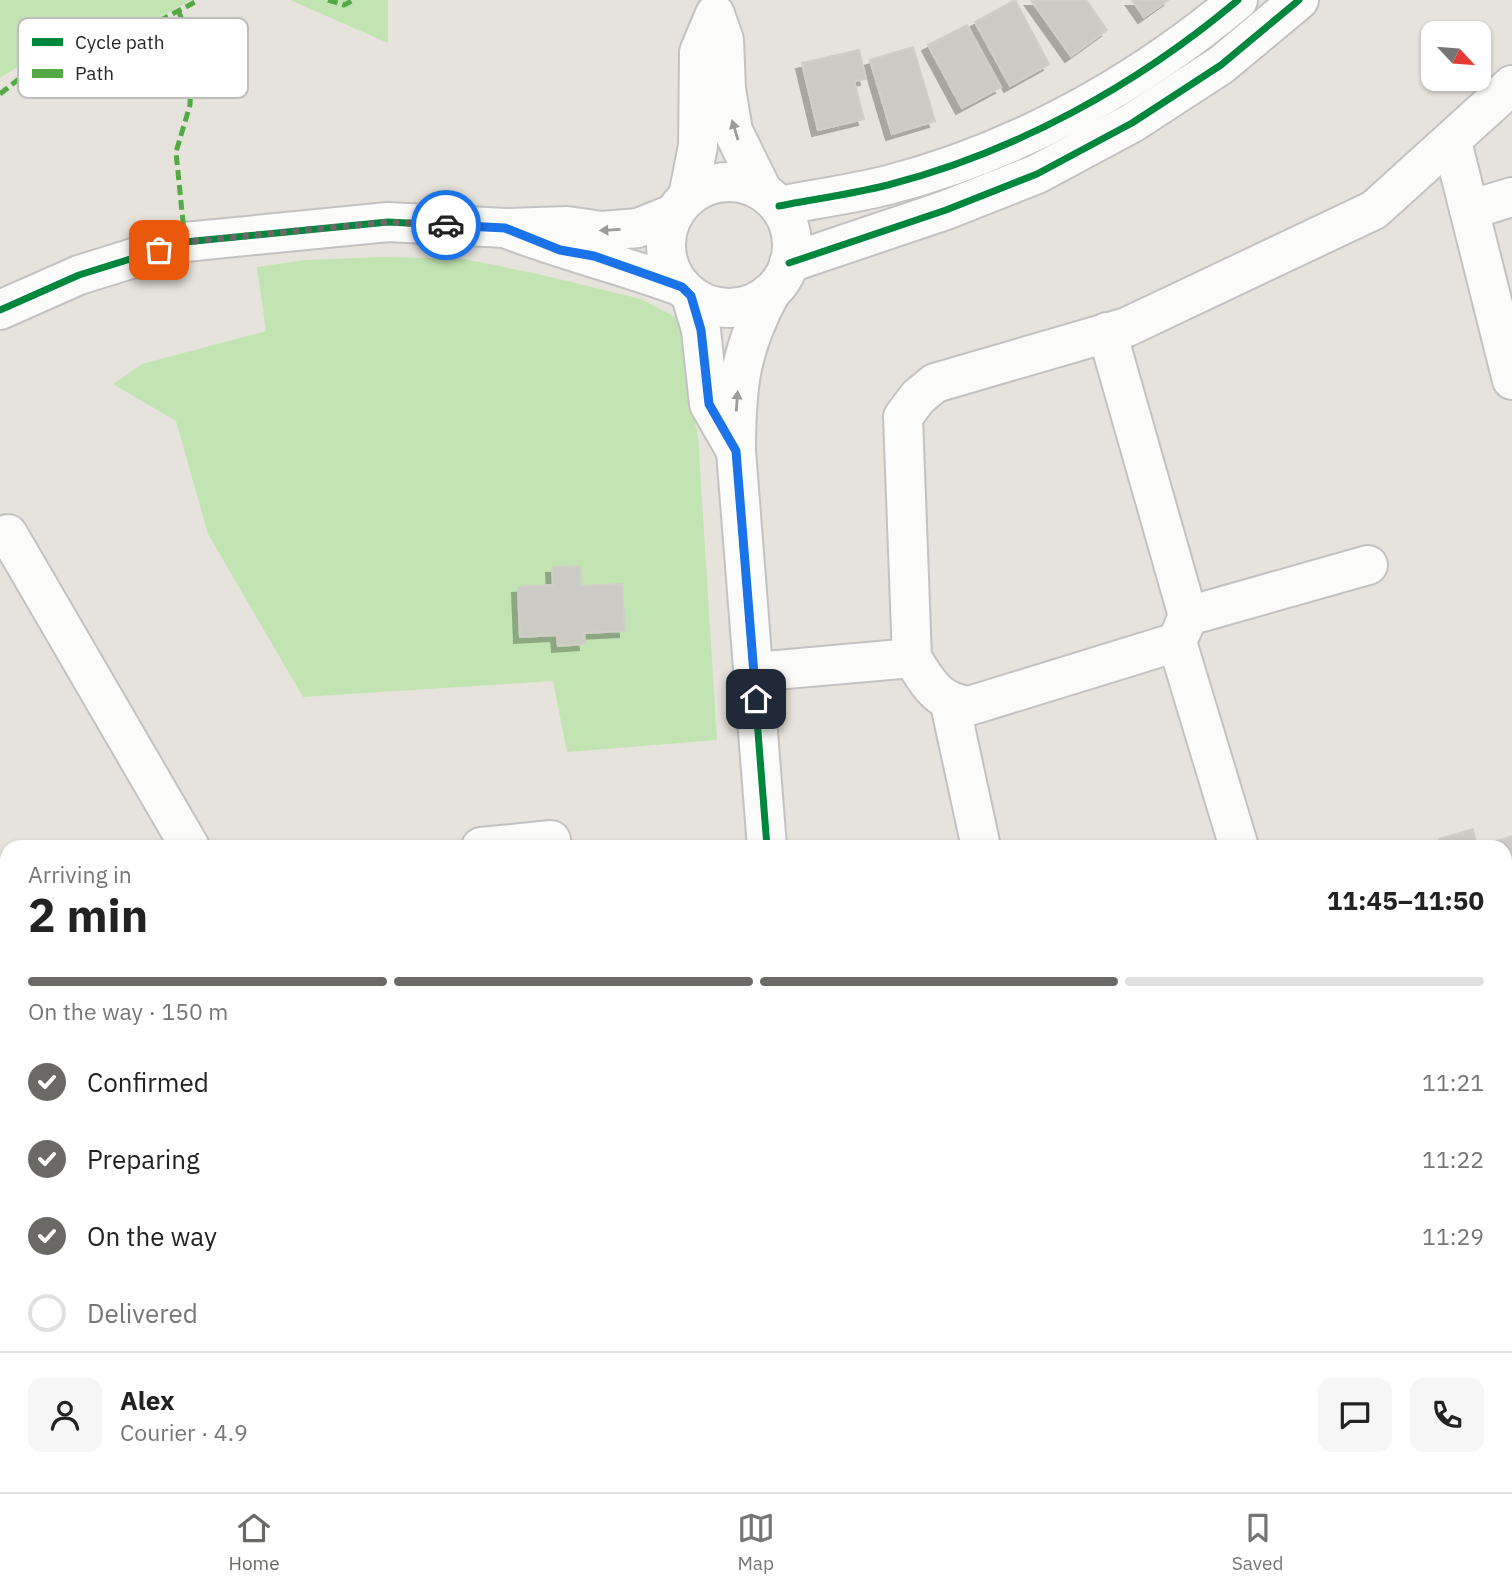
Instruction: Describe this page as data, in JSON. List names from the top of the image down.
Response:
{
  "legend": ["Cycle path", "Path"],
  "north": "bottom right",
  "page": {
    "heading": ["2 min", "Arriving in", "11:45–11:50"],
    "panel": ["Alex", "Courier · 4.9"],
    "bar": "On the way · 150 m",
    "list": [
      ["Confirmed", "11:21"],
      ["Preparing", "11:22"],
      ["On the way", "11:29"],
      "Delivered"
    ],
    "tabs": ["Home", "Map", "Saved"]
  }
}
